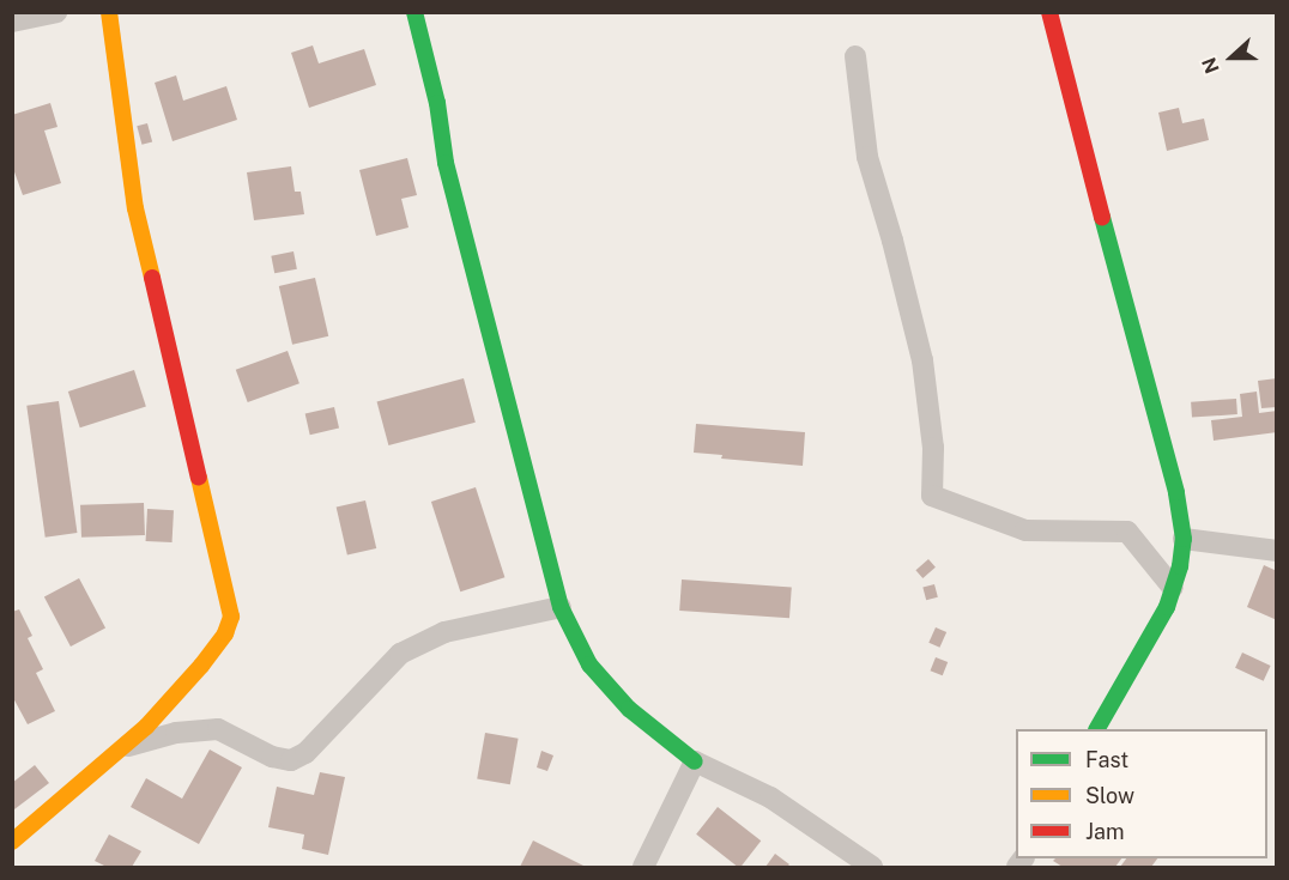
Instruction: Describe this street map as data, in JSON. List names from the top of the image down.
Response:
{
  "legend": ["Fast", "Slow", "Jam"],
  "north": "left"
}
